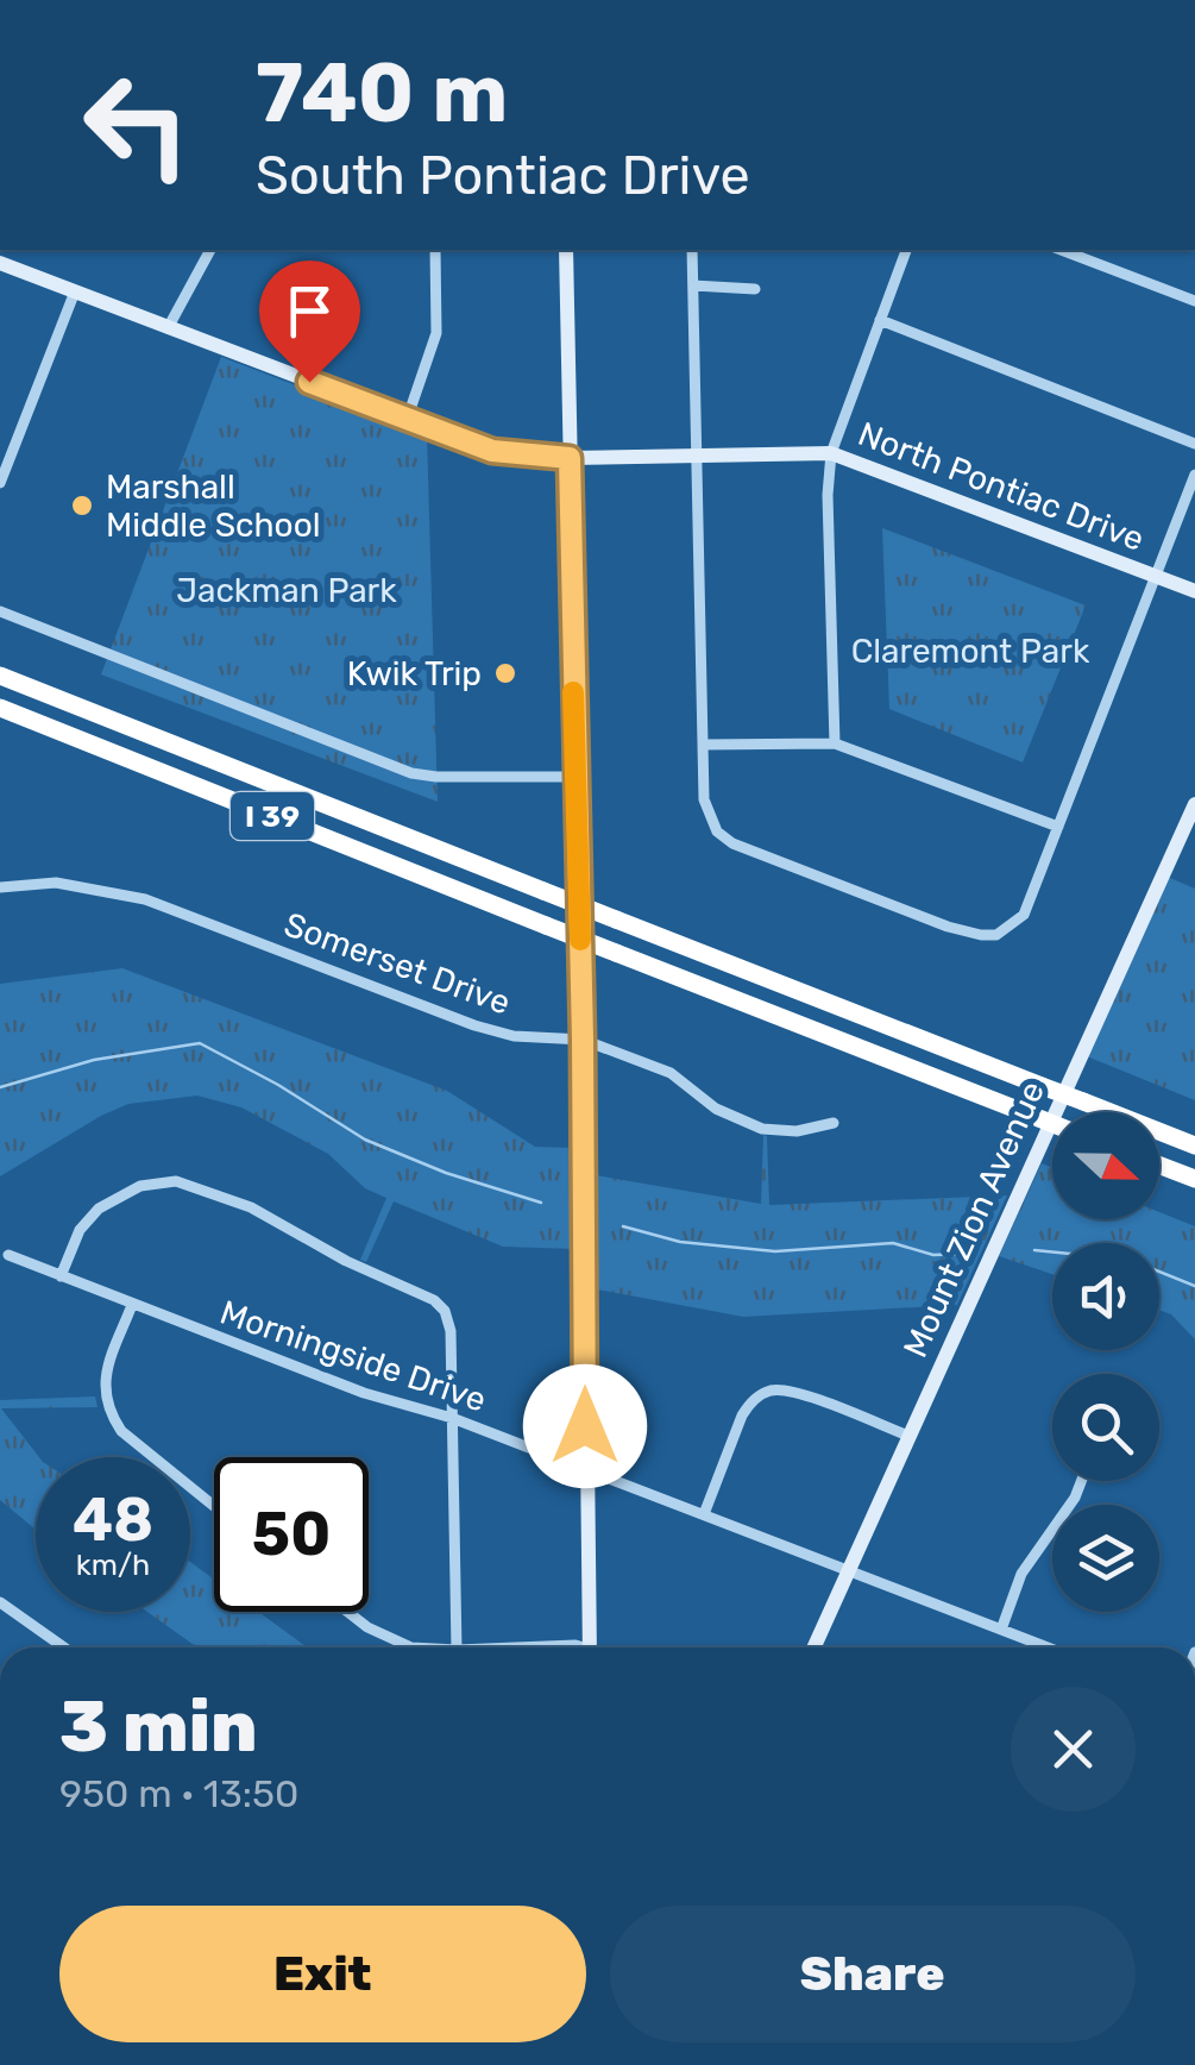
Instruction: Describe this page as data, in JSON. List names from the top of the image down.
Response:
{
  "streets": {
    "highway": ["I 39"],
    "main road": ["North Pontiac Drive", "Mount Zion Avenue"],
    "street": ["Somerset Drive", "Morningside Drive"]
  },
  "crossings": [
    ["Mount Zion Avenue", "Morningside Drive"]
  ],
  "parks": ["Jackman Park", "Claremont Park"],
  "places": ["Marshall Middle School", "Kwik Trip"],
  "north": "right",
  "page": {
    "turn": ["740 m", "South Pontiac Drive"],
    "speed": "48 km/h",
    "limit": "50",
    "heading": ["3 min", "950 m · 13:50"],
    "buttons": ["Exit", "Share"]
  }
}
